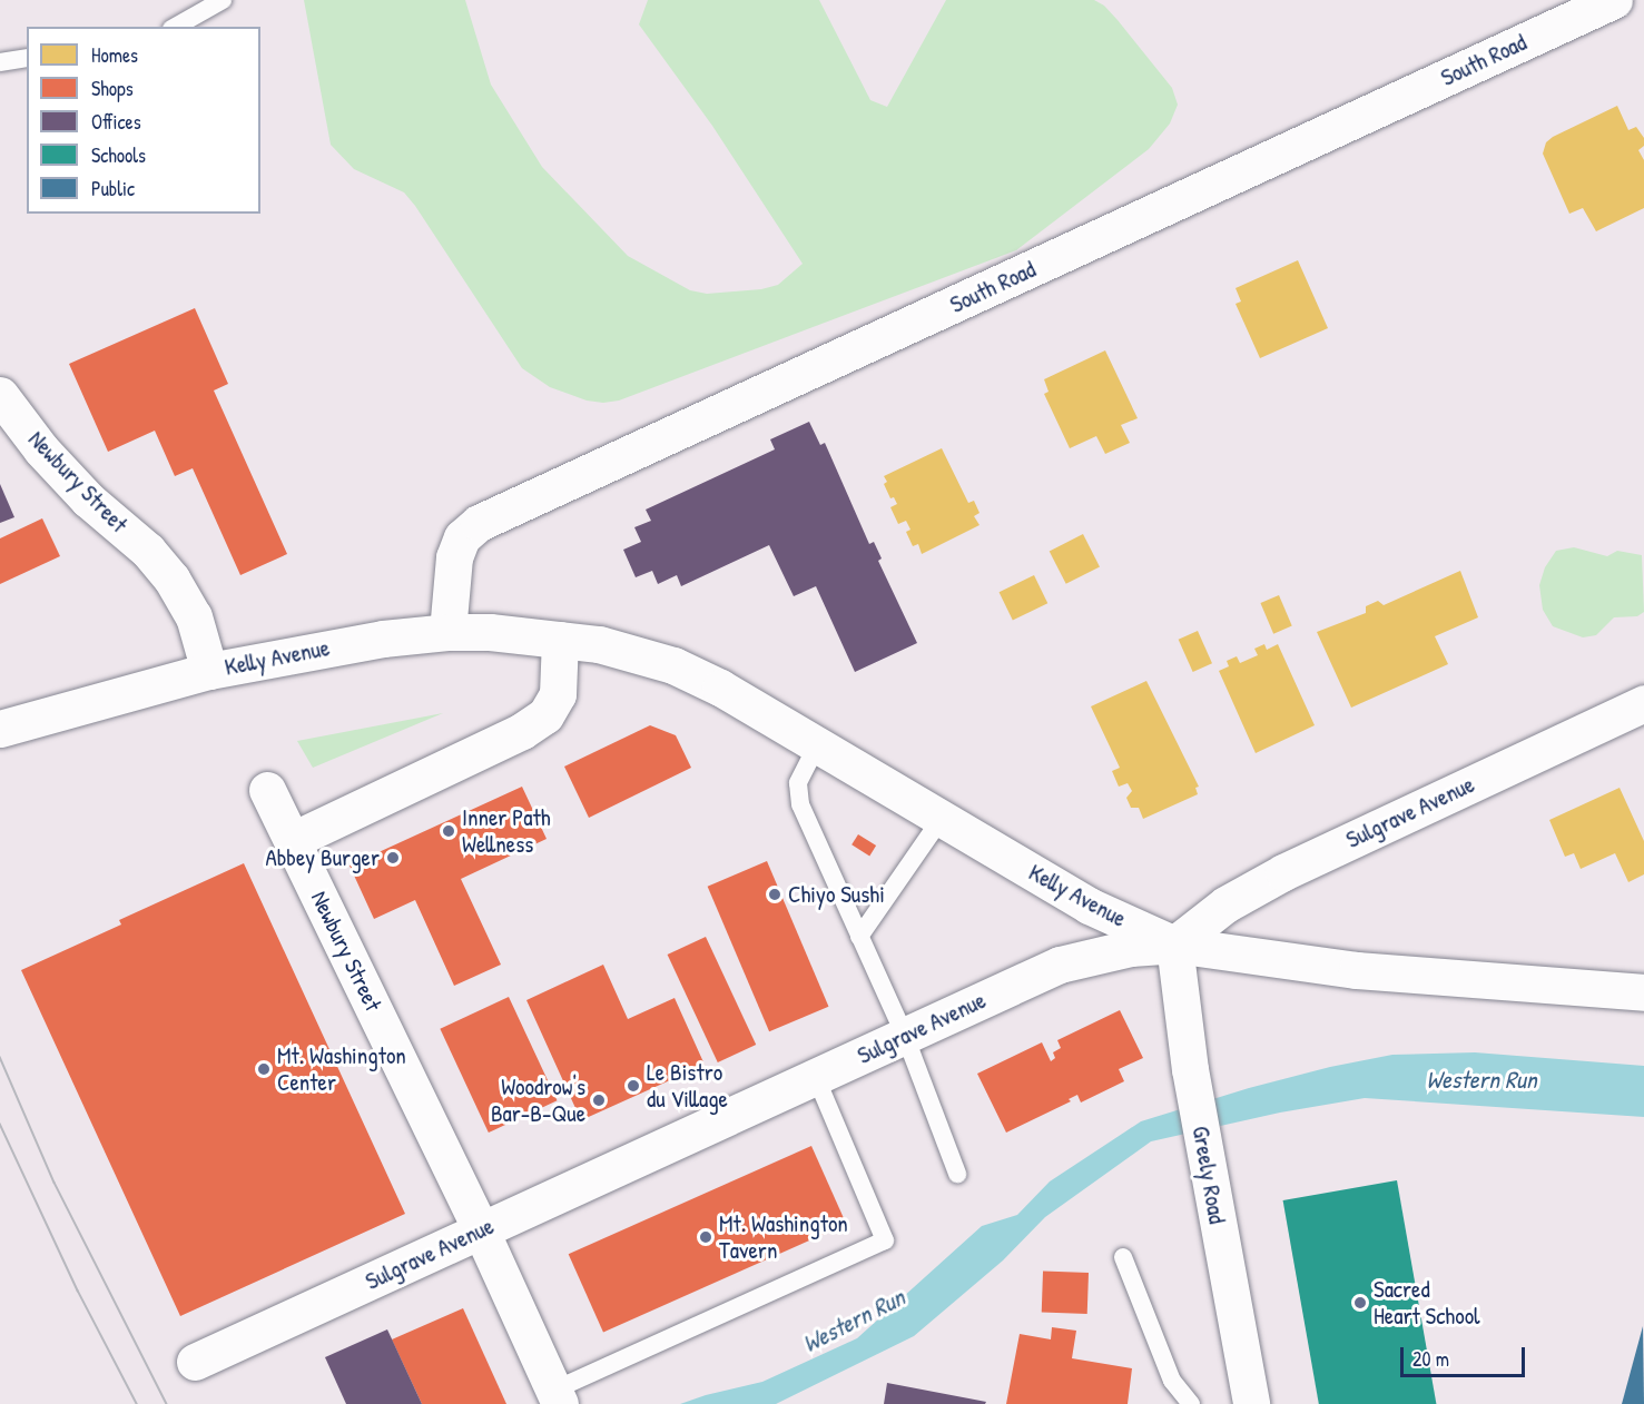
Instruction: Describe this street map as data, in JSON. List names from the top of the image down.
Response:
{
  "streets": {
    "street": [
      "South Road",
      "Newbury Street",
      "Kelly Avenue",
      "Sulgrave Avenue",
      "Greely Road"
    ]
  },
  "crossings": [
    ["South Road", "Kelly Avenue"],
    ["Newbury Street", "Kelly Avenue"],
    ["Newbury Street", "Sulgrave Avenue"],
    ["Kelly Avenue", "Sulgrave Avenue"],
    ["Kelly Avenue", "Greely Road"],
    ["Sulgrave Avenue", "Greely Road"]
  ],
  "water": ["Western Run"],
  "places": [
    "Inner Path Wellness",
    "Abbey Burger",
    "Chiyo Sushi",
    "Mt. Washington Center",
    "Le Bistro du Village",
    "Woodrow's Bar-B-Que",
    "Mt. Washington Tavern",
    "Sacred Heart School"
  ],
  "legend": [
    "Homes",
    "Shops",
    "Offices",
    "Schools",
    "Public"
  ],
  "scale_bar": "20 m"
}
